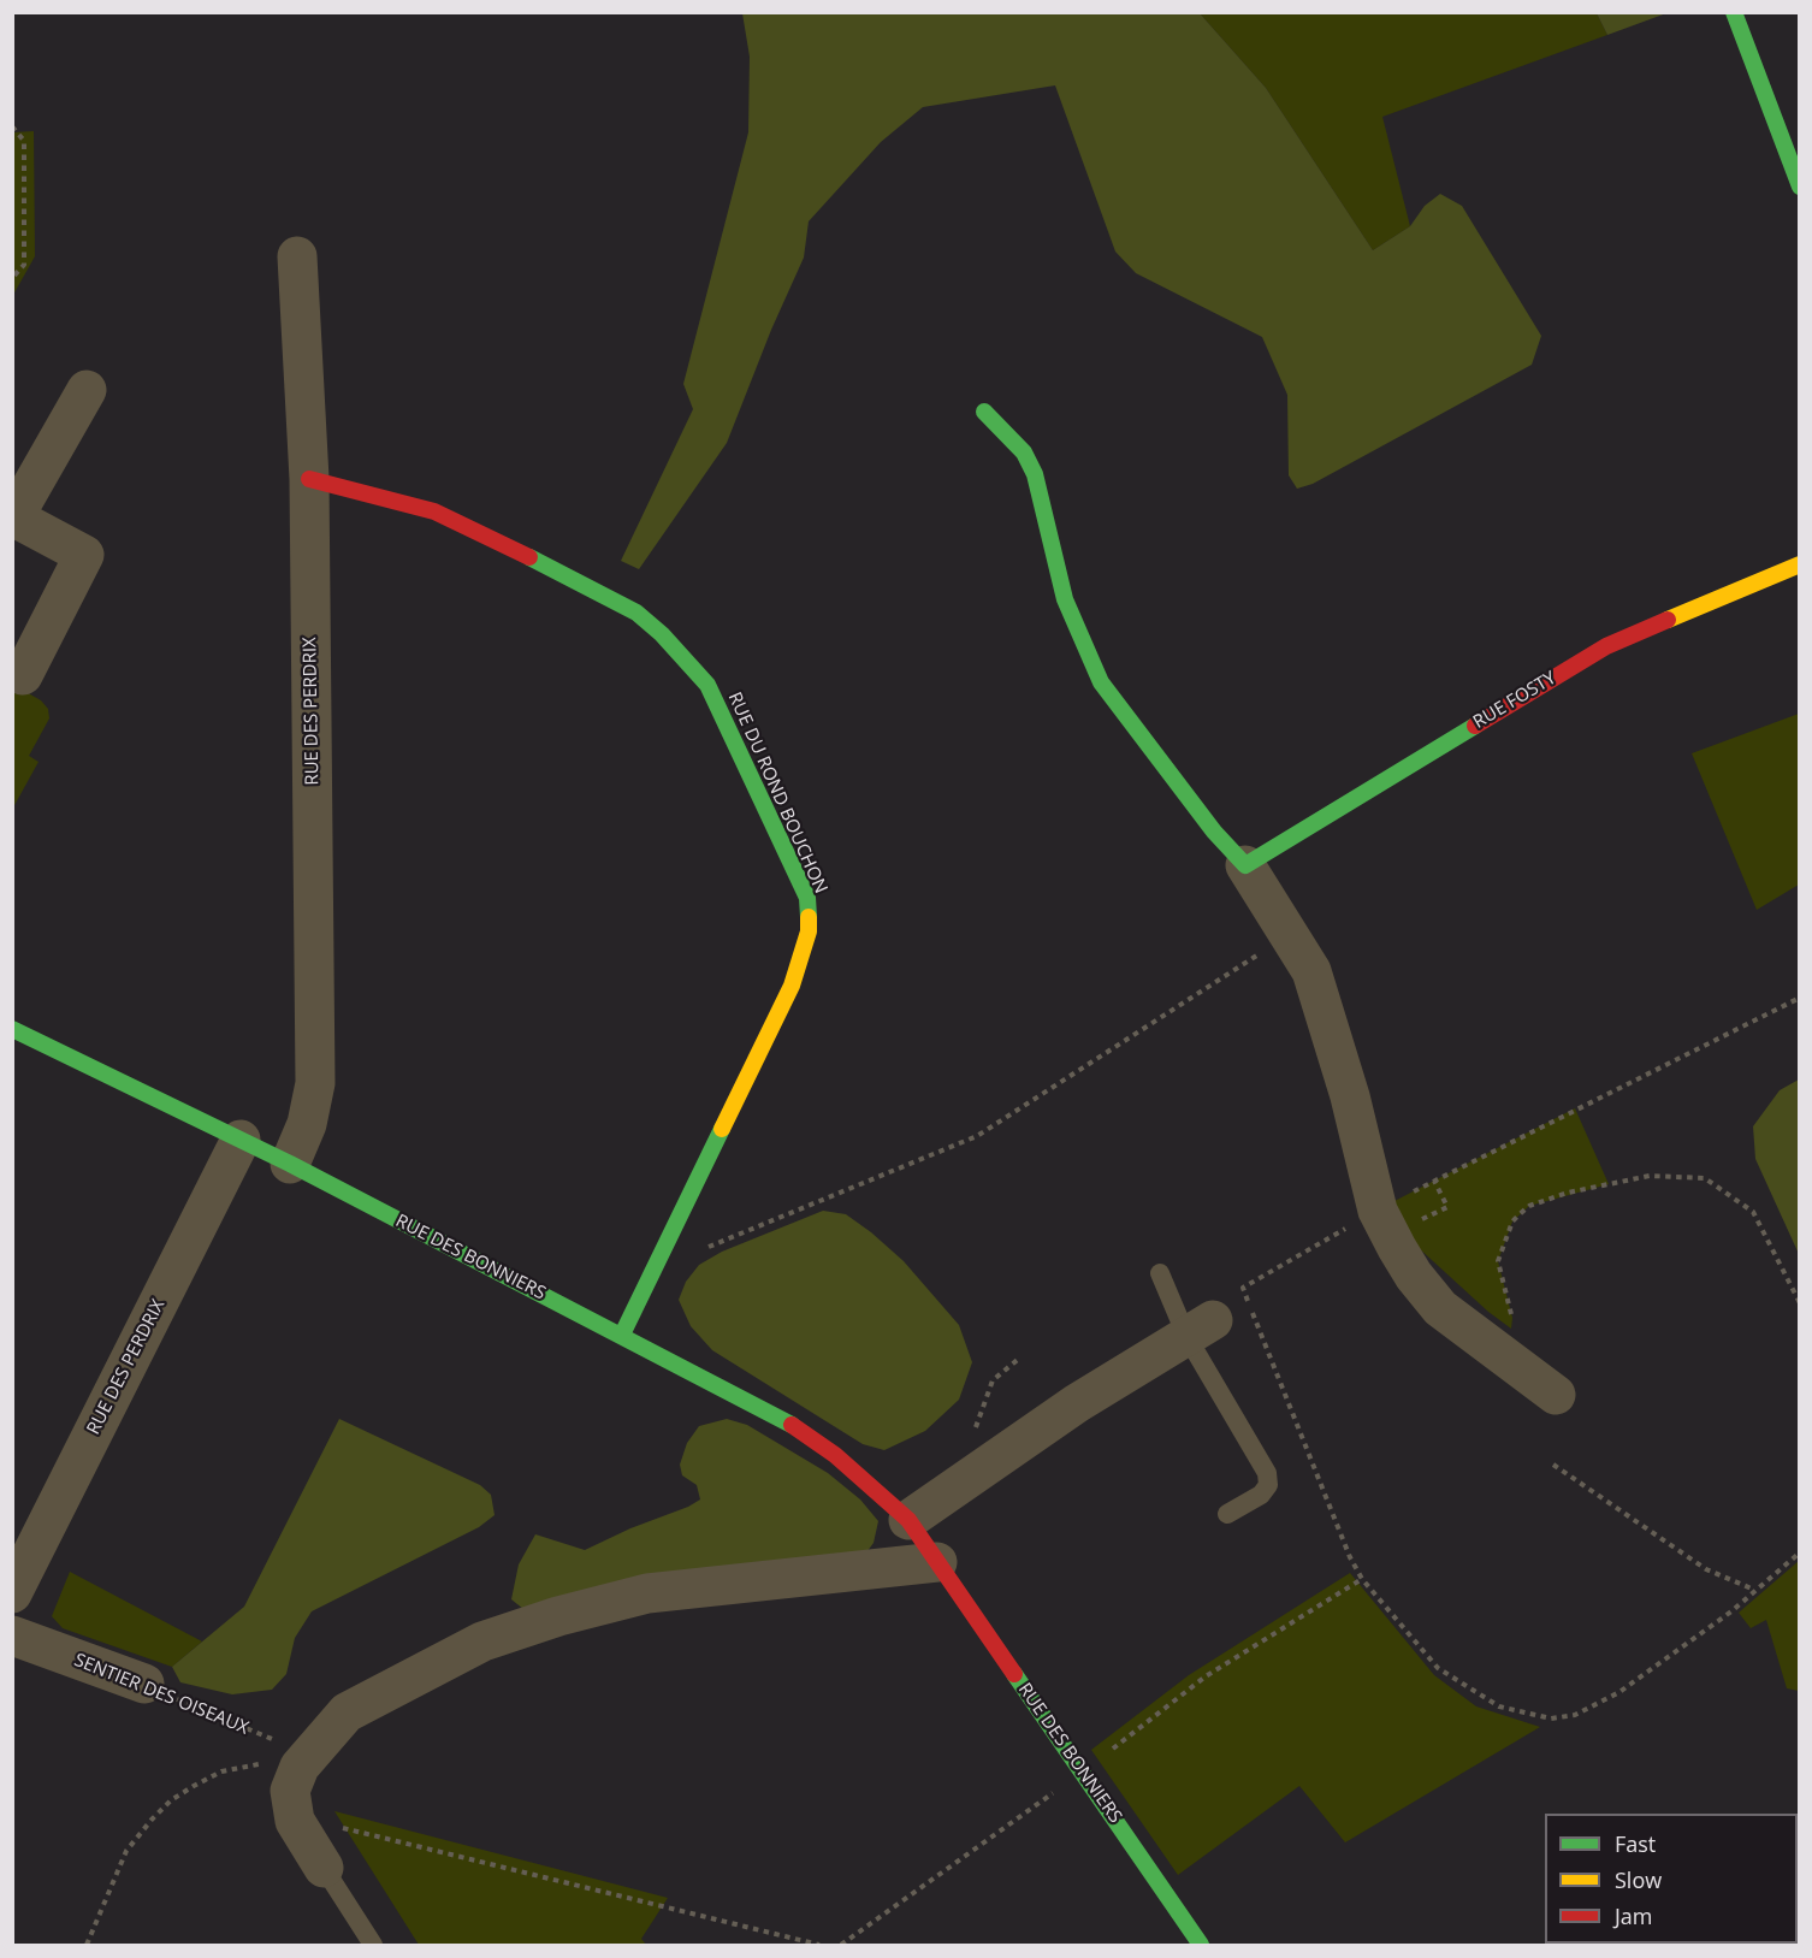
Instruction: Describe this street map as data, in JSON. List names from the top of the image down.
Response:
{
  "streets": {
    "street": [
      "RUE FOSTY",
      "RUE DES PERDRIX",
      "RUE DU ROND BOUCHON",
      "RUE DES BONNIERS",
      "SENTIER DES OISEAUX"
    ]
  },
  "crossings": [
    ["RUE DES PERDRIX", "RUE DU ROND BOUCHON"],
    ["RUE DES PERDRIX", "RUE DES BONNIERS"],
    ["RUE DU ROND BOUCHON", "RUE DES BONNIERS"]
  ],
  "legend": ["Fast", "Slow", "Jam"]
}
